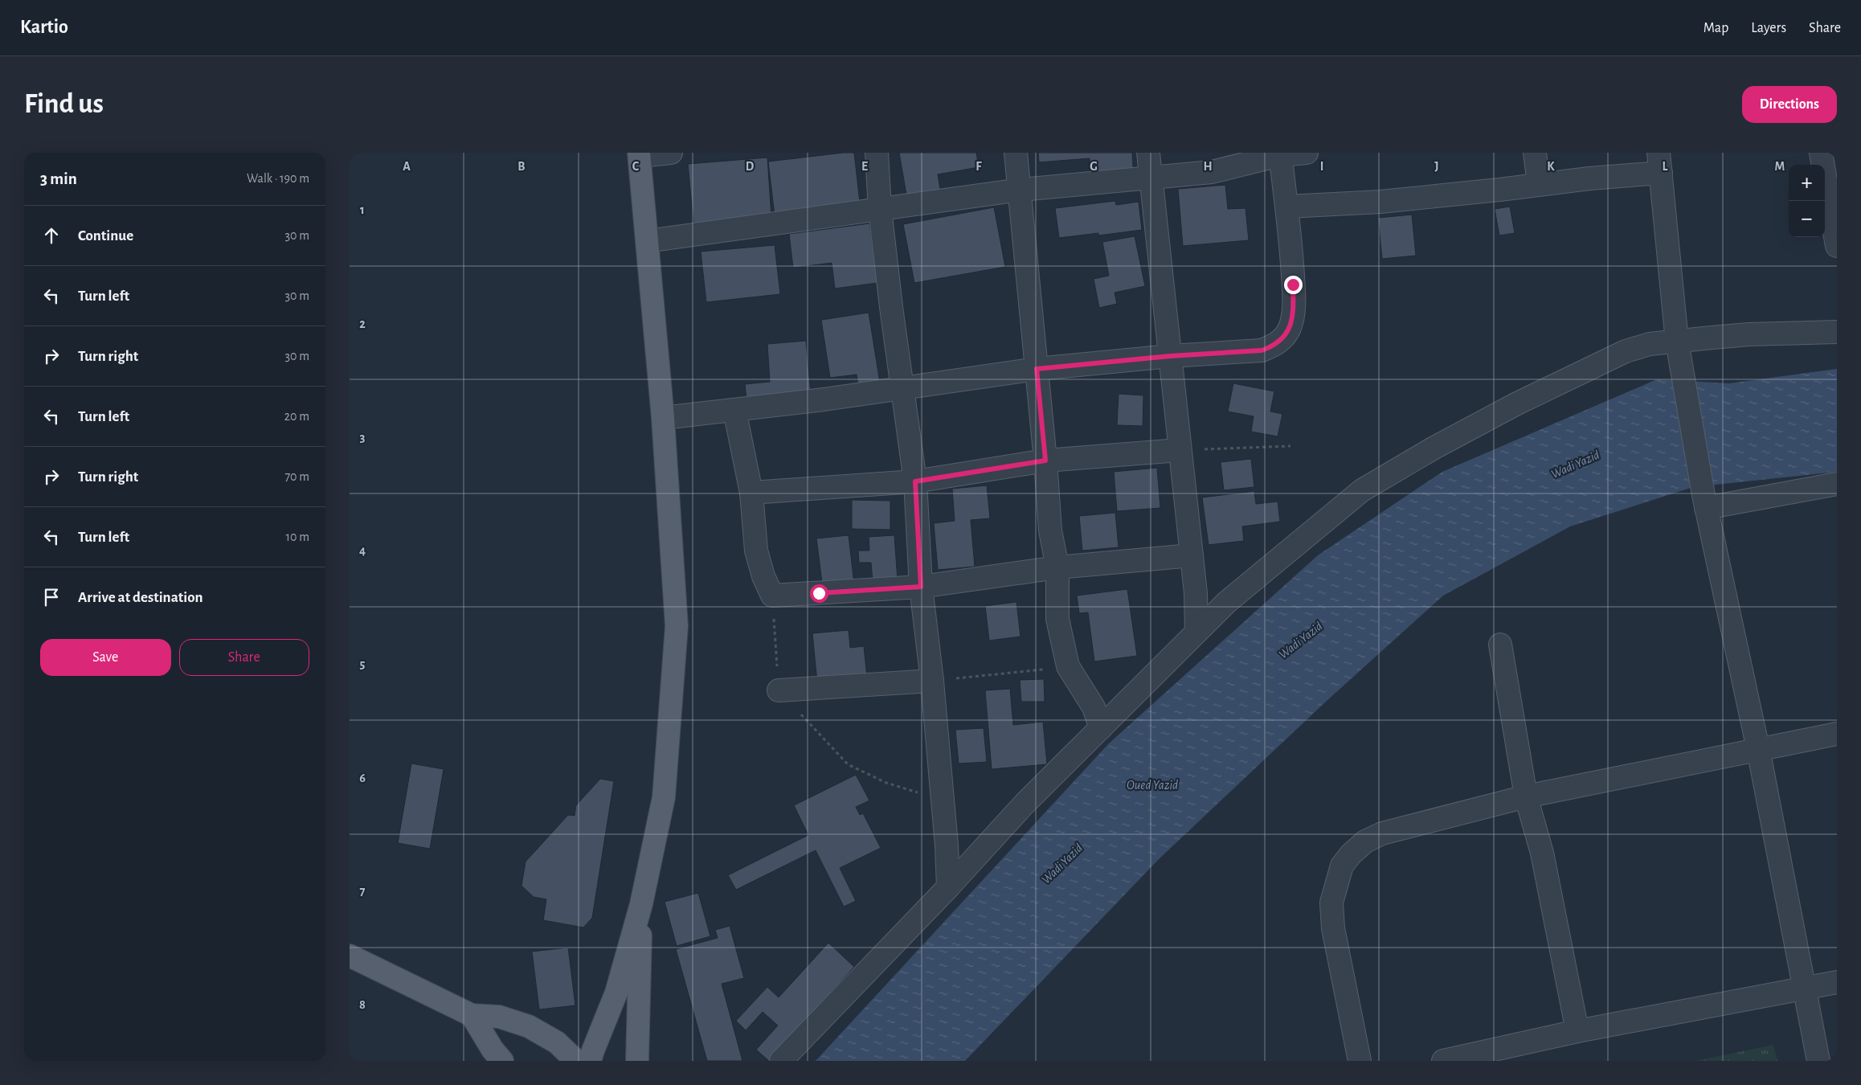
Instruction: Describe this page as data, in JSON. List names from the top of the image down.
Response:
{
  "water": ["Wadi Yazid", "Oued Yazid"],
  "page": {
    "header": "Kartio",
    "nav": ["Map", "Layers", "Share"],
    "buttons": [
      "Directions",
      ["Save", "Share"]
    ],
    "title": "Find us",
    "heading": ["3 min", "Walk · 190 m"],
    "map_buttons": ["+", "−"],
    "list": [
      ["Continue", "30 m"],
      ["Turn left", "30 m"],
      ["Turn right", "30 m"],
      ["Turn left", "20 m"],
      ["Turn right", "70 m"],
      ["Turn left", "10 m"],
      "Arrive at destination"
    ]
  },
  "grid": {
    "columns": [
      "A",
      "B",
      "C",
      "D",
      "E",
      "F",
      "G",
      "H",
      "I",
      "J",
      "K",
      "L",
      "M"
    ],
    "rows": [
      "1",
      "2",
      "3",
      "4",
      "5",
      "6",
      "7",
      "8"
    ]
  }
}
